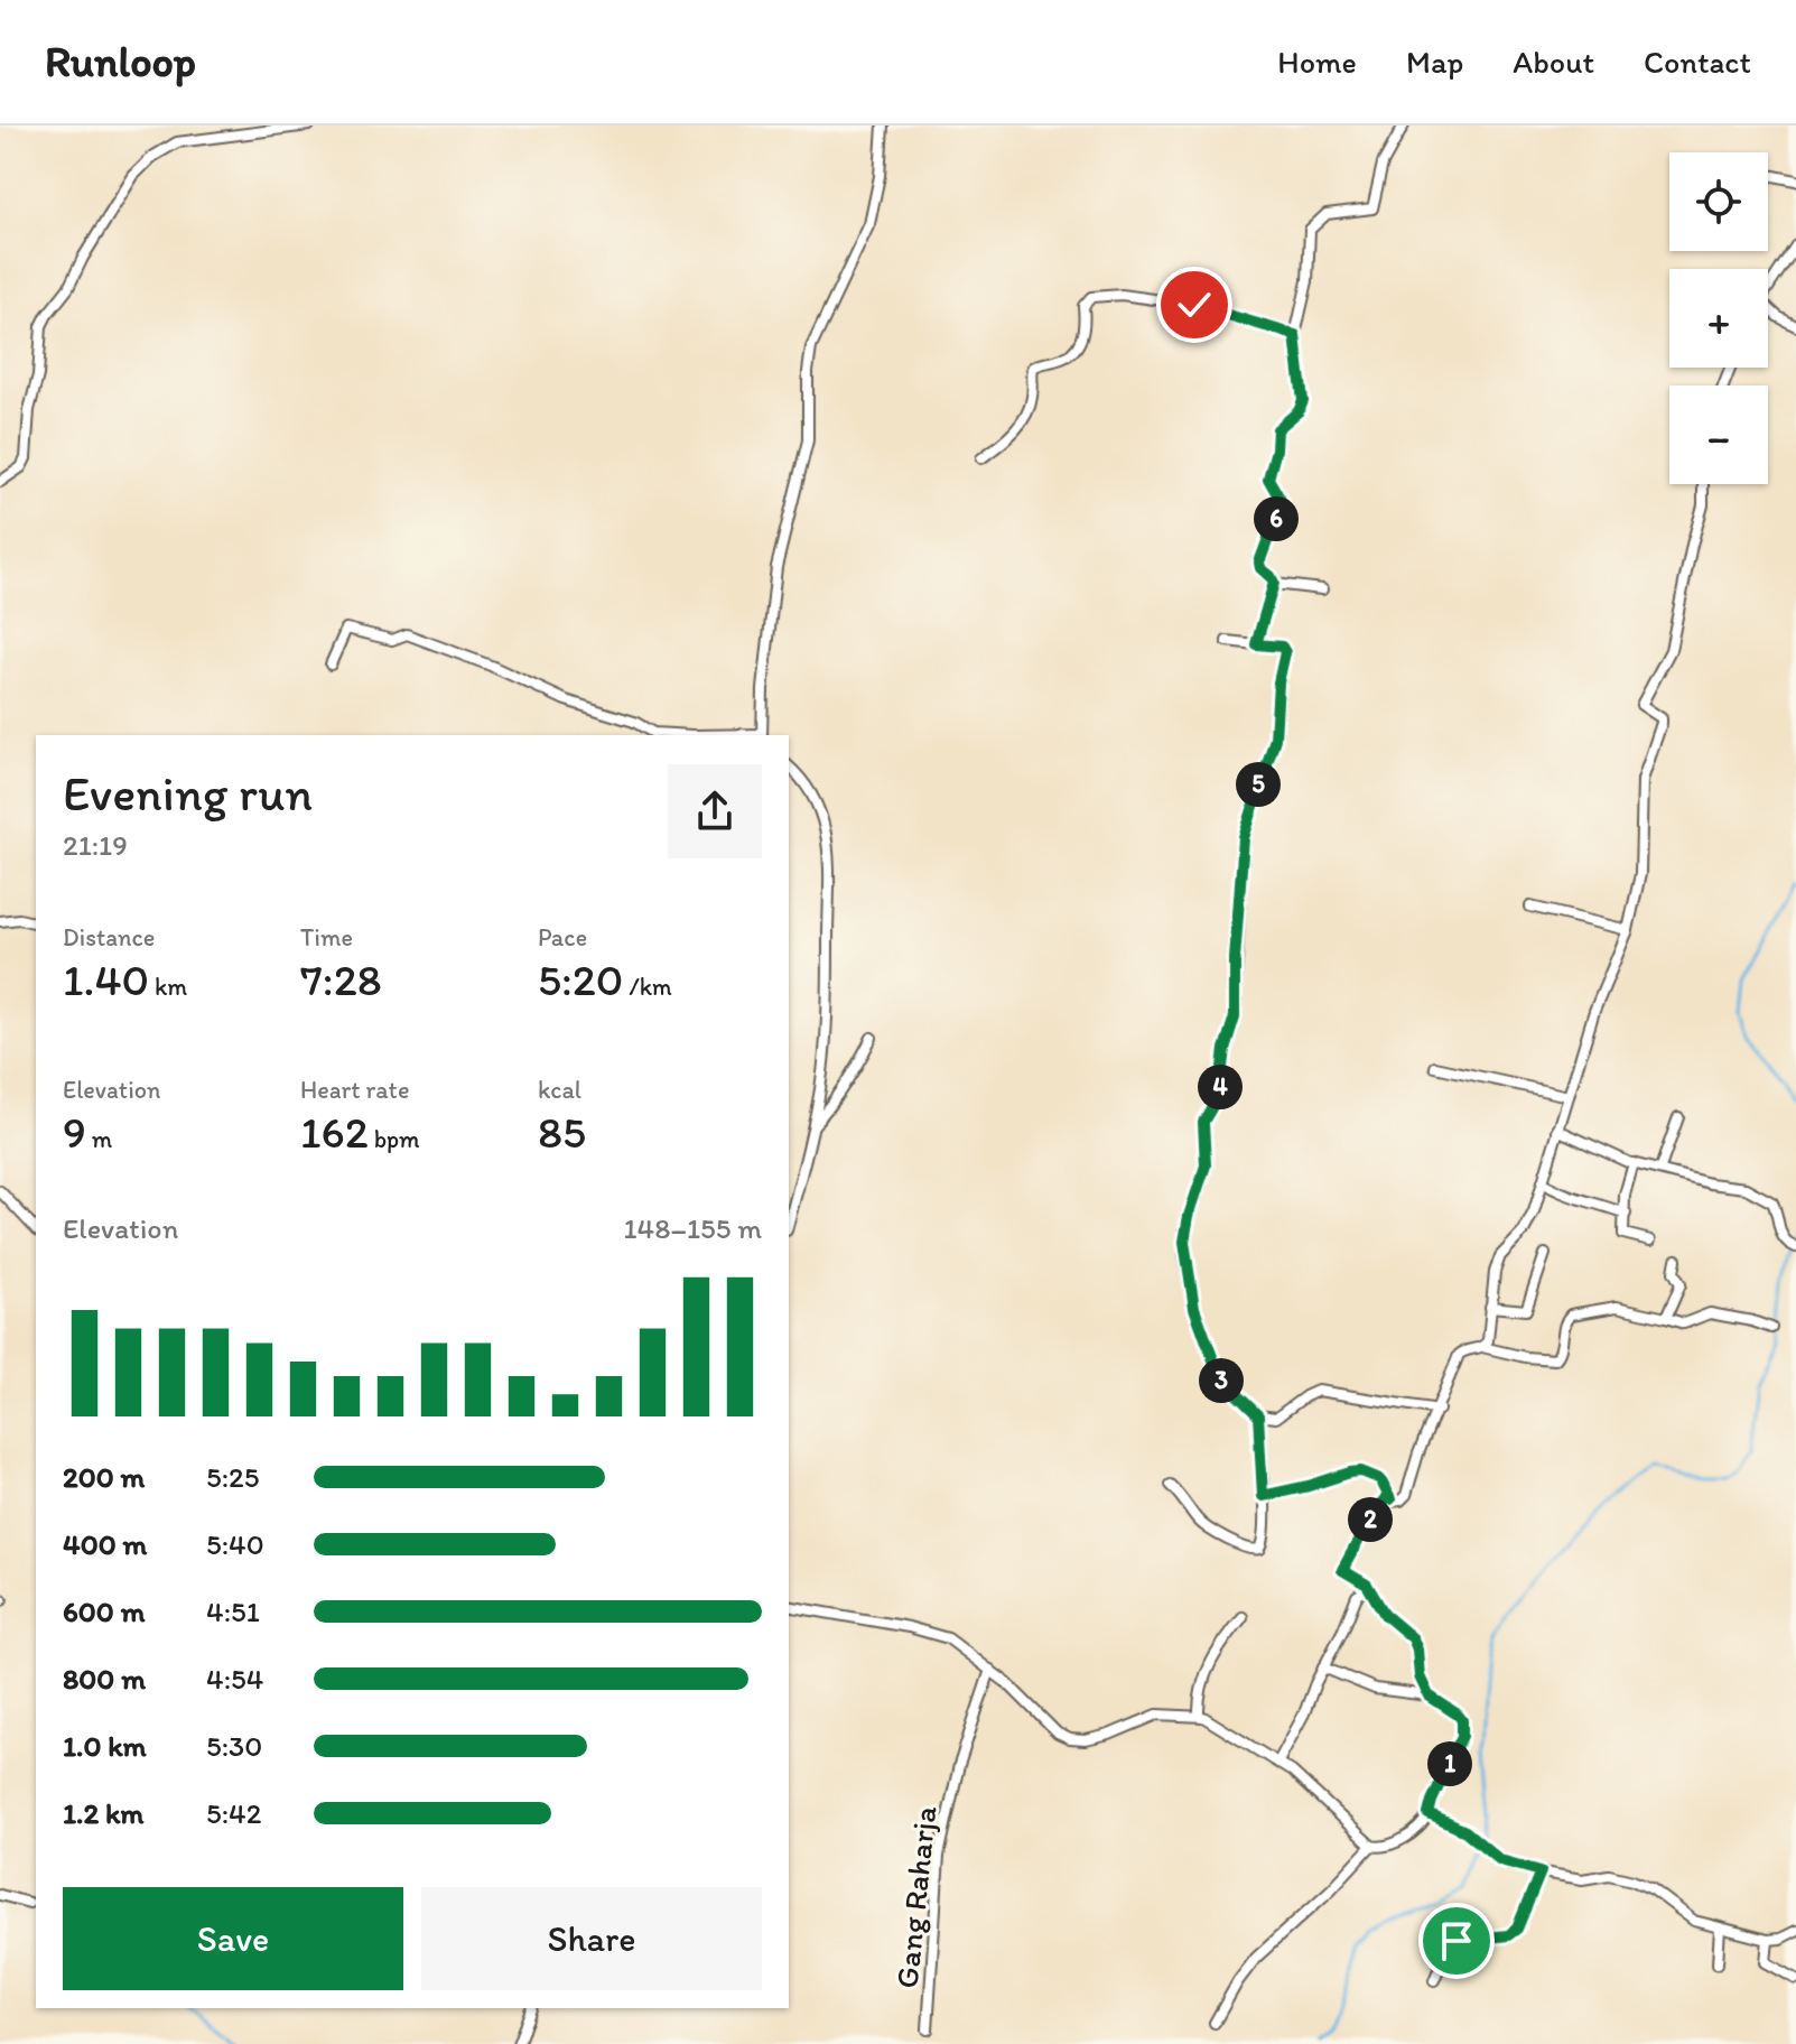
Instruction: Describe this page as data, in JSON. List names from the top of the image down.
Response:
{
  "streets": {
    "street": ["Gang Raharja"]
  },
  "page": {
    "header": "Runloop",
    "nav": [
      "Home",
      "Map",
      "About",
      "Contact"
    ],
    "map_buttons": ["+", "−"],
    "pins": [
      "6",
      "5",
      "4",
      "3",
      "2",
      "1"
    ],
    "heading": ["Evening run", "21:19"],
    "stats": [
      ["Distance", "1.40 km"],
      ["Time", "7:28"],
      ["Pace", "5:20 /km"],
      ["Elevation", "9 m"],
      ["Heart rate", "162 bpm"],
      ["kcal", "85"]
    ],
    "chart": ["Elevation", "148–155 m"],
    "list": [
      {
        "name": "200 m",
        "note": "5:25"
      },
      {
        "name": "400 m",
        "note": "5:40"
      },
      {
        "name": "600 m",
        "note": "4:51"
      },
      {
        "name": "800 m",
        "note": "4:54"
      },
      {
        "name": "1.0 km",
        "note": "5:30"
      },
      {
        "name": "1.2 km",
        "note": "5:42"
      }
    ],
    "buttons": ["Save", "Share"]
  }
}
